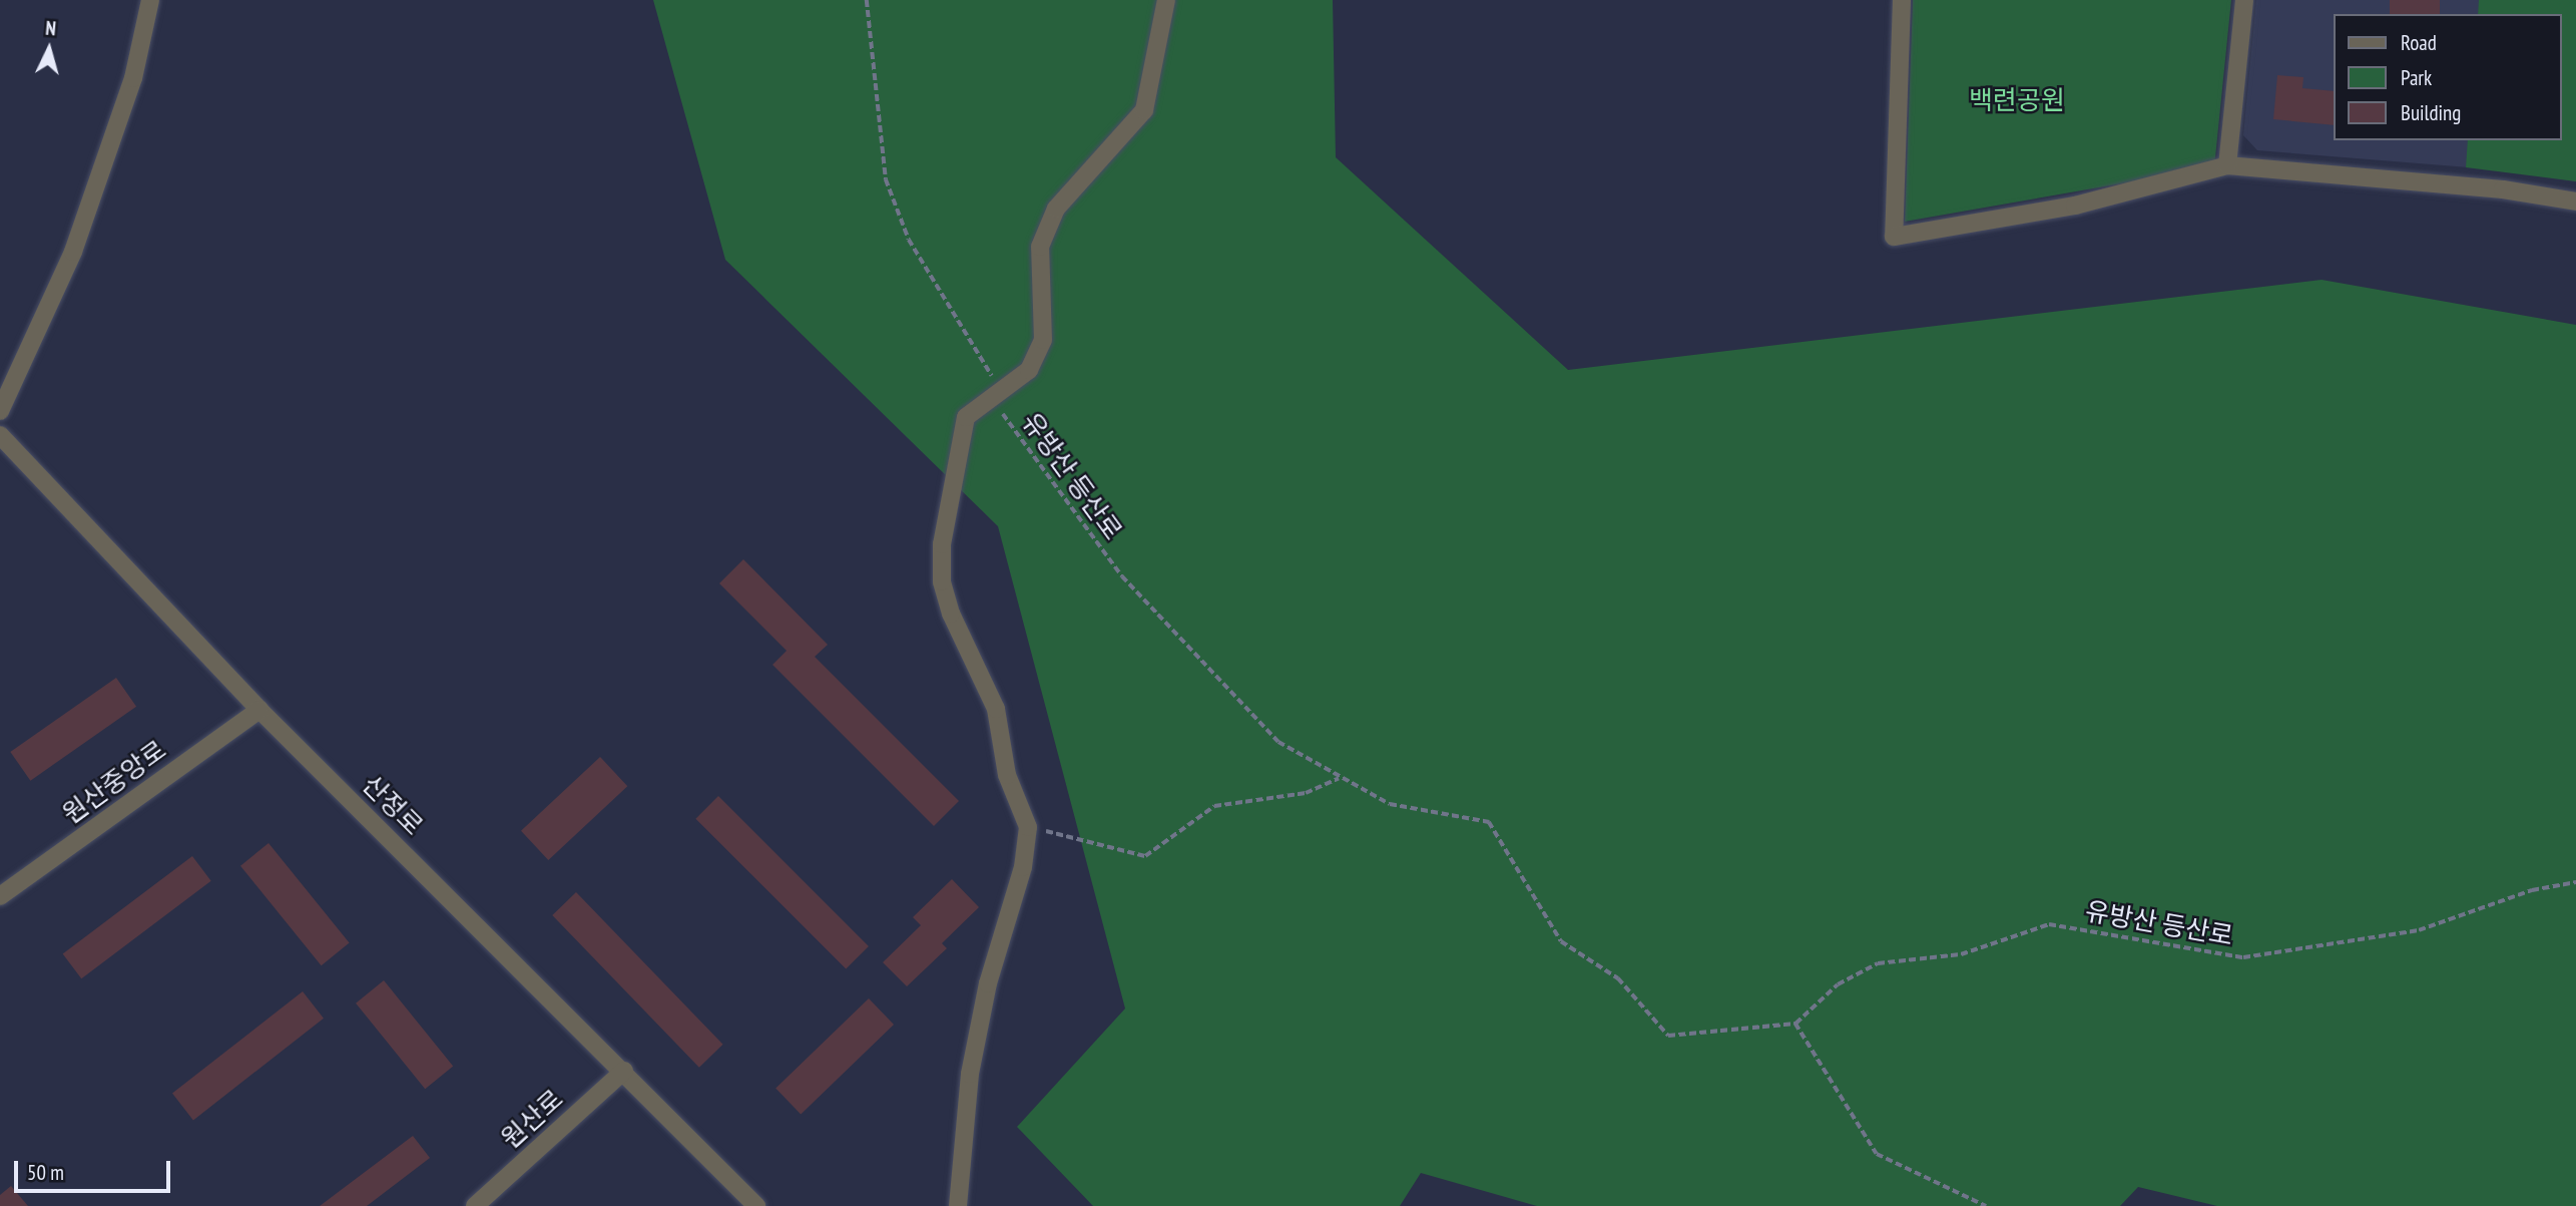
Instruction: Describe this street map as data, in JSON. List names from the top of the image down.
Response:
{
  "streets": {
    "street": ["원산중앙로", "산정로", "원산로"],
    "path": ["유방산 등산로"]
  },
  "crossings": [
    ["원산중앙로", "산정로"],
    ["산정로", "원산로"]
  ],
  "parks": ["백련공원"],
  "legend": ["Road", "Park", "Building"],
  "scale_bar": "50 m",
  "north": "top"
}
